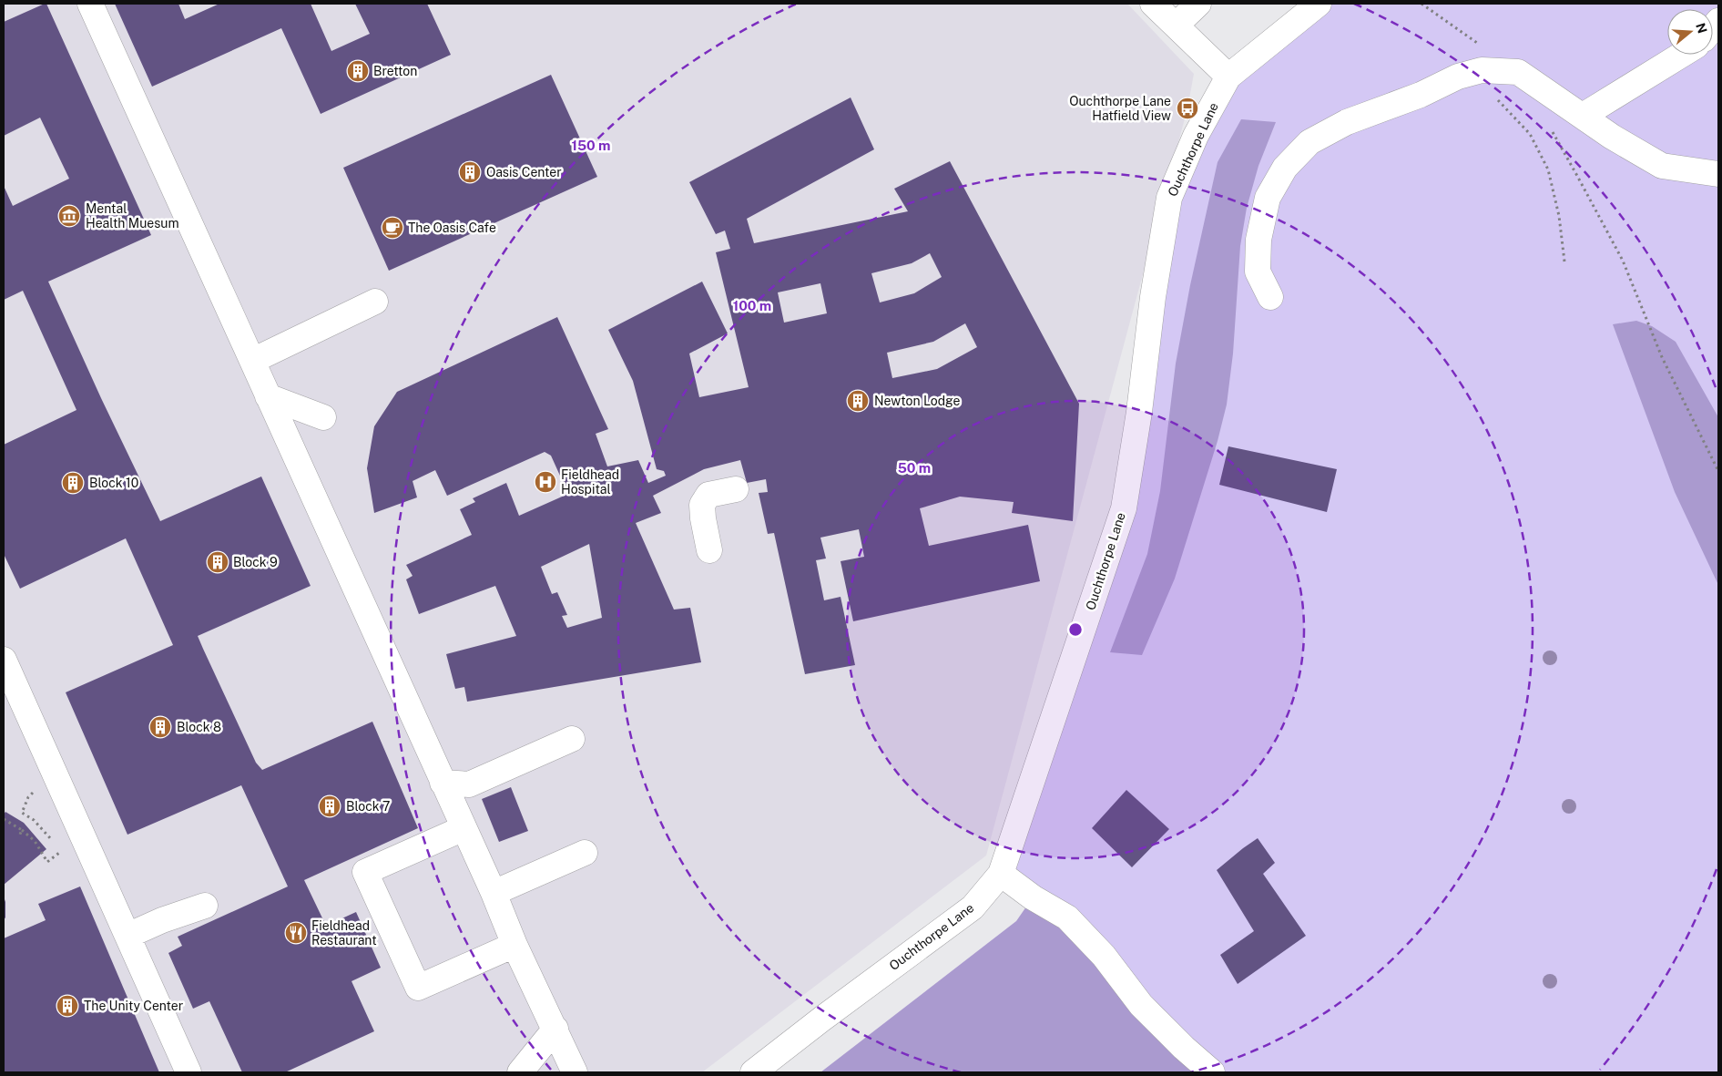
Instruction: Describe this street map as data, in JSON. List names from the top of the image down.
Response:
{
  "streets": {
    "street": ["Ouchthorpe Lane"]
  },
  "places": {
    "building": [
      "Bretton",
      "Oasis Center",
      "Newton Lodge",
      "Block 10",
      "Block 9",
      "Block 8",
      "Block 7",
      "The Unity Center"
    ],
    "bus stop": ["Ouchthorpe Lane Hatfield View"],
    "museum": ["Mental Health Muesum"],
    "cafe": ["The Oasis Cafe"],
    "hospital": ["Fieldhead Hospital"],
    "restaurant": ["Fieldhead Restaurant"]
  },
  "north": "right",
  "rings": ["150 m", "100 m", "50 m"]
}
